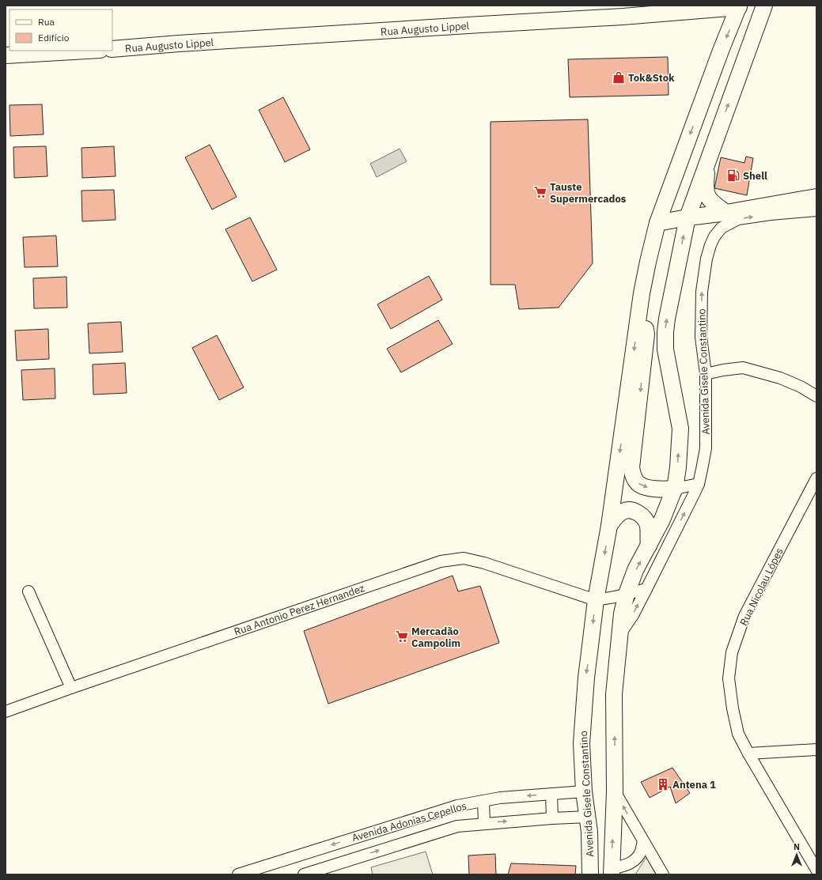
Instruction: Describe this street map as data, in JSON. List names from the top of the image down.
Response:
{
  "streets": {
    "main road": ["Rua Augusto Lippel", "Avenida Gisele Constantino"],
    "street": ["Rua Nicolau Lópes", "Rua Antonio Perez Hernandez", "Avenida Adonias Cepellos"]
  },
  "crossings": [
    ["Rua Augusto Lippel", "Avenida Gisele Constantino"],
    ["Avenida Gisele Constantino", "Rua Antonio Perez Hernandez"],
    ["Avenida Gisele Constantino", "Avenida Adonias Cepellos"]
  ],
  "places": {
    "shop": ["Tok&Stok"],
    "fuel station": ["Shell"],
    "supermarket": ["Tauste Supermercados", "Mercadão Campolim"],
    "building": ["Antena 1"]
  },
  "legend": ["Rua", "Edifício"],
  "north": "top"
}
